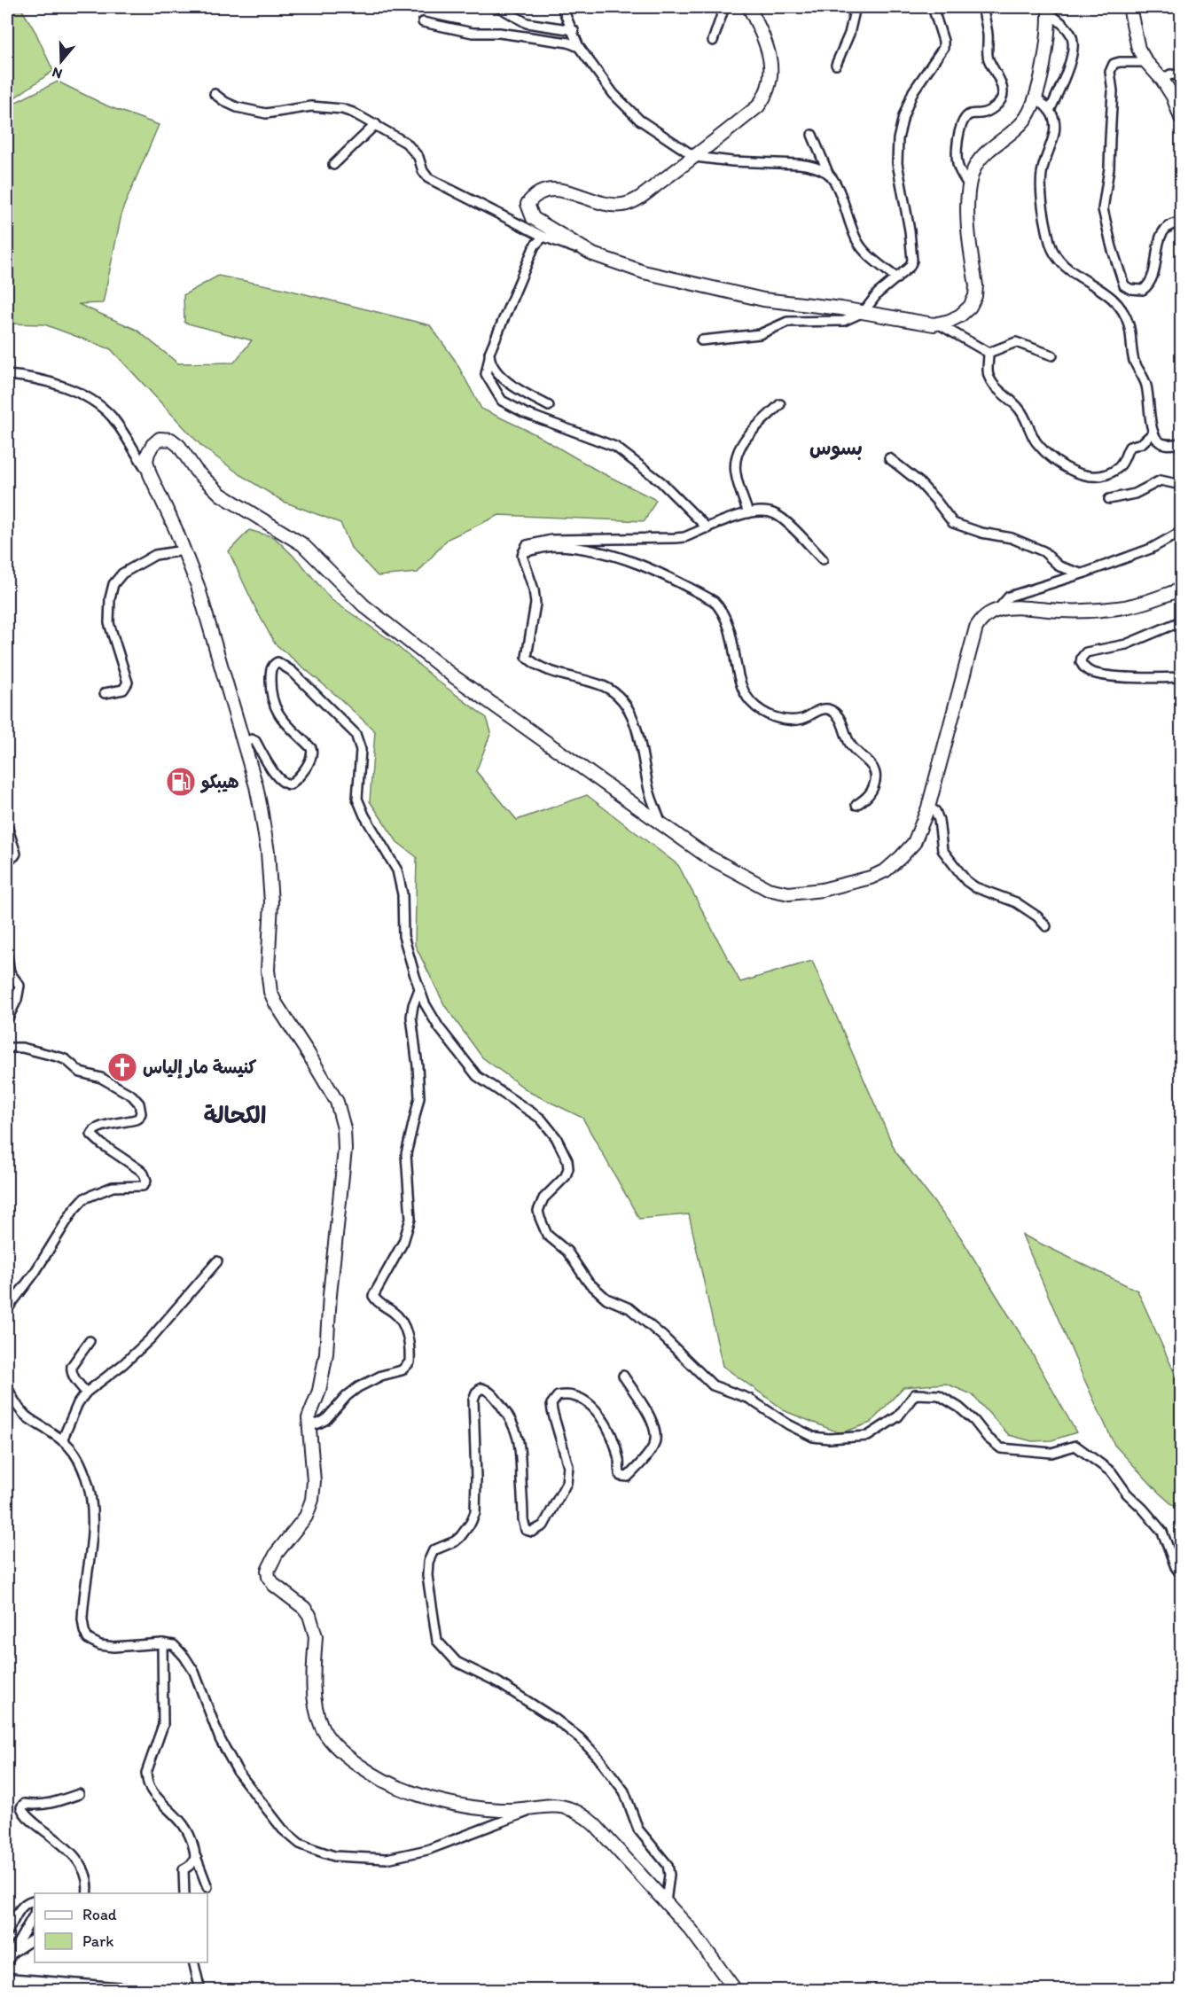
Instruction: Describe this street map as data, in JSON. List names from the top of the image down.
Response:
{
  "districts": ["بسوس", "الكحالة"],
  "places": {
    "fuel station": ["هيبكو"],
    "church": ["كنيسة مار إلياس"]
  },
  "legend": ["Road", "Park"],
  "north": "bottom"
}
